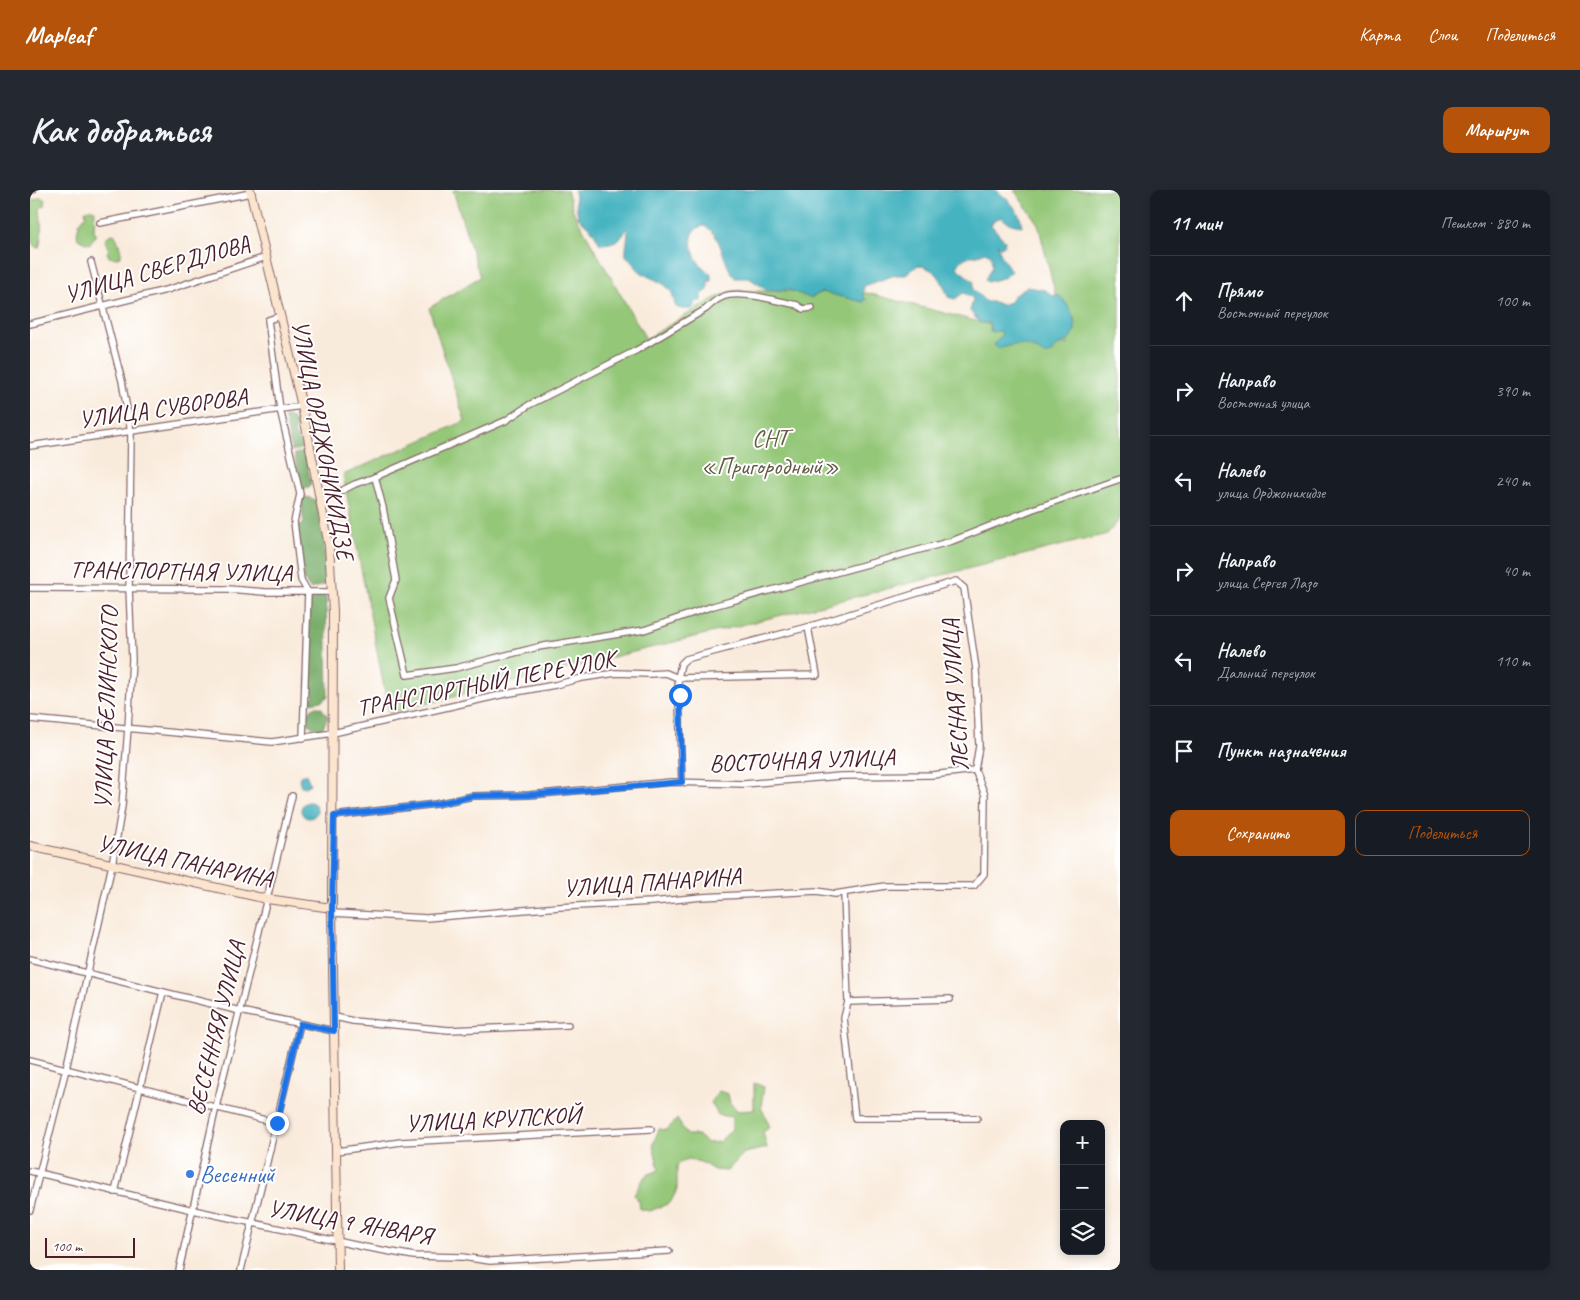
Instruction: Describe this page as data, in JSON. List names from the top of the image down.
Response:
{
  "streets": {
    "main road": ["УЛИЦА ОРДЖОНИКИДЗЕ", "УЛИЦА ПАНАРИНА"],
    "street": [
      "УЛИЦА СВЕРДЛОВА",
      "УЛИЦА СУВОРОВА",
      "ТРАНСПОРТНАЯ УЛИЦА",
      "ТРАНСПОРТНЫЙ ПЕРЕУЛОК",
      "ЛЕСНАЯ УЛИЦА",
      "УЛИЦА БЕЛИНСКОГО",
      "ВОСТОЧНАЯ УЛИЦА",
      "ВЕСЕННЯЯ УЛИЦА",
      "УЛИЦА КРУПСКОЙ",
      "УЛИЦА 9 ЯНВАРЯ"
    ]
  },
  "crossings": [
    ["УЛИЦА СВЕРДЛОВА", "УЛИЦА ОРДЖОНИКИДЗЕ"],
    ["УЛИЦА СВЕРДЛОВА", "УЛИЦА БЕЛИНСКОГО"],
    ["УЛИЦА СУВОРОВА", "УЛИЦА ОРДЖОНИКИДЗЕ"],
    ["УЛИЦА СУВОРОВА", "УЛИЦА БЕЛИНСКОГО"],
    ["УЛИЦА ОРДЖОНИКИДЗЕ", "ТРАНСПОРТНАЯ УЛИЦА"],
    ["УЛИЦА ОРДЖОНИКИДЗЕ", "ТРАНСПОРТНЫЙ ПЕРЕУЛОК"],
    ["УЛИЦА ОРДЖОНИКИДЗЕ", "ВОСТОЧНАЯ УЛИЦА"],
    ["УЛИЦА ОРДЖОНИКИДЗЕ", "УЛИЦА ПАНАРИНА"],
    ["УЛИЦА ОРДЖОНИКИДЗЕ", "УЛИЦА КРУПСКОЙ"],
    ["УЛИЦА ОРДЖОНИКИДЗЕ", "УЛИЦА 9 ЯНВАРЯ"],
    ["ТРАНСПОРТНАЯ УЛИЦА", "УЛИЦА БЕЛИНСКОГО"],
    ["ТРАНСПОРТНЫЙ ПЕРЕУЛОК", "ЛЕСНАЯ УЛИЦА"],
    ["ЛЕСНАЯ УЛИЦА", "ВОСТОЧНАЯ УЛИЦА"],
    ["ЛЕСНАЯ УЛИЦА", "УЛИЦА ПАНАРИНА"],
    ["УЛИЦА БЕЛИНСКОГО", "УЛИЦА ПАНАРИНА"],
    ["УЛИЦА БЕЛИНСКОГО", "УЛИЦА 9 ЯНВАРЯ"],
    ["УЛИЦА ПАНАРИНА", "ВЕСЕННЯЯ УЛИЦА"],
    ["ВЕСЕННЯЯ УЛИЦА", "УЛИЦА 9 ЯНВАРЯ"]
  ],
  "parks": ["СНТ «Пригородный»"],
  "places": ["Весенний"],
  "scale_bar": "100 m",
  "page": {
    "header": "Mapleaf",
    "nav": ["Карта", "Слои", "Поделиться"],
    "buttons": [
      "Маршрут",
      ["Сохранить", "Поделиться"]
    ],
    "title": "Как добраться",
    "heading": ["11 мин", "Пешком · 880 m"],
    "list": [
      ["Прямо", "Восточный переулок", "100 m"],
      ["Направо", "Восточная улица", "390 m"],
      ["Налево", "улица Орджоникидзе", "240 m"],
      ["Направо", "улица Сергея Лазо", "40 m"],
      ["Налево", "Дальний переулок", "110 m"],
      "Пункт назначения"
    ],
    "map_buttons": ["+", "−"],
    "scale": "100 m"
  }
}
